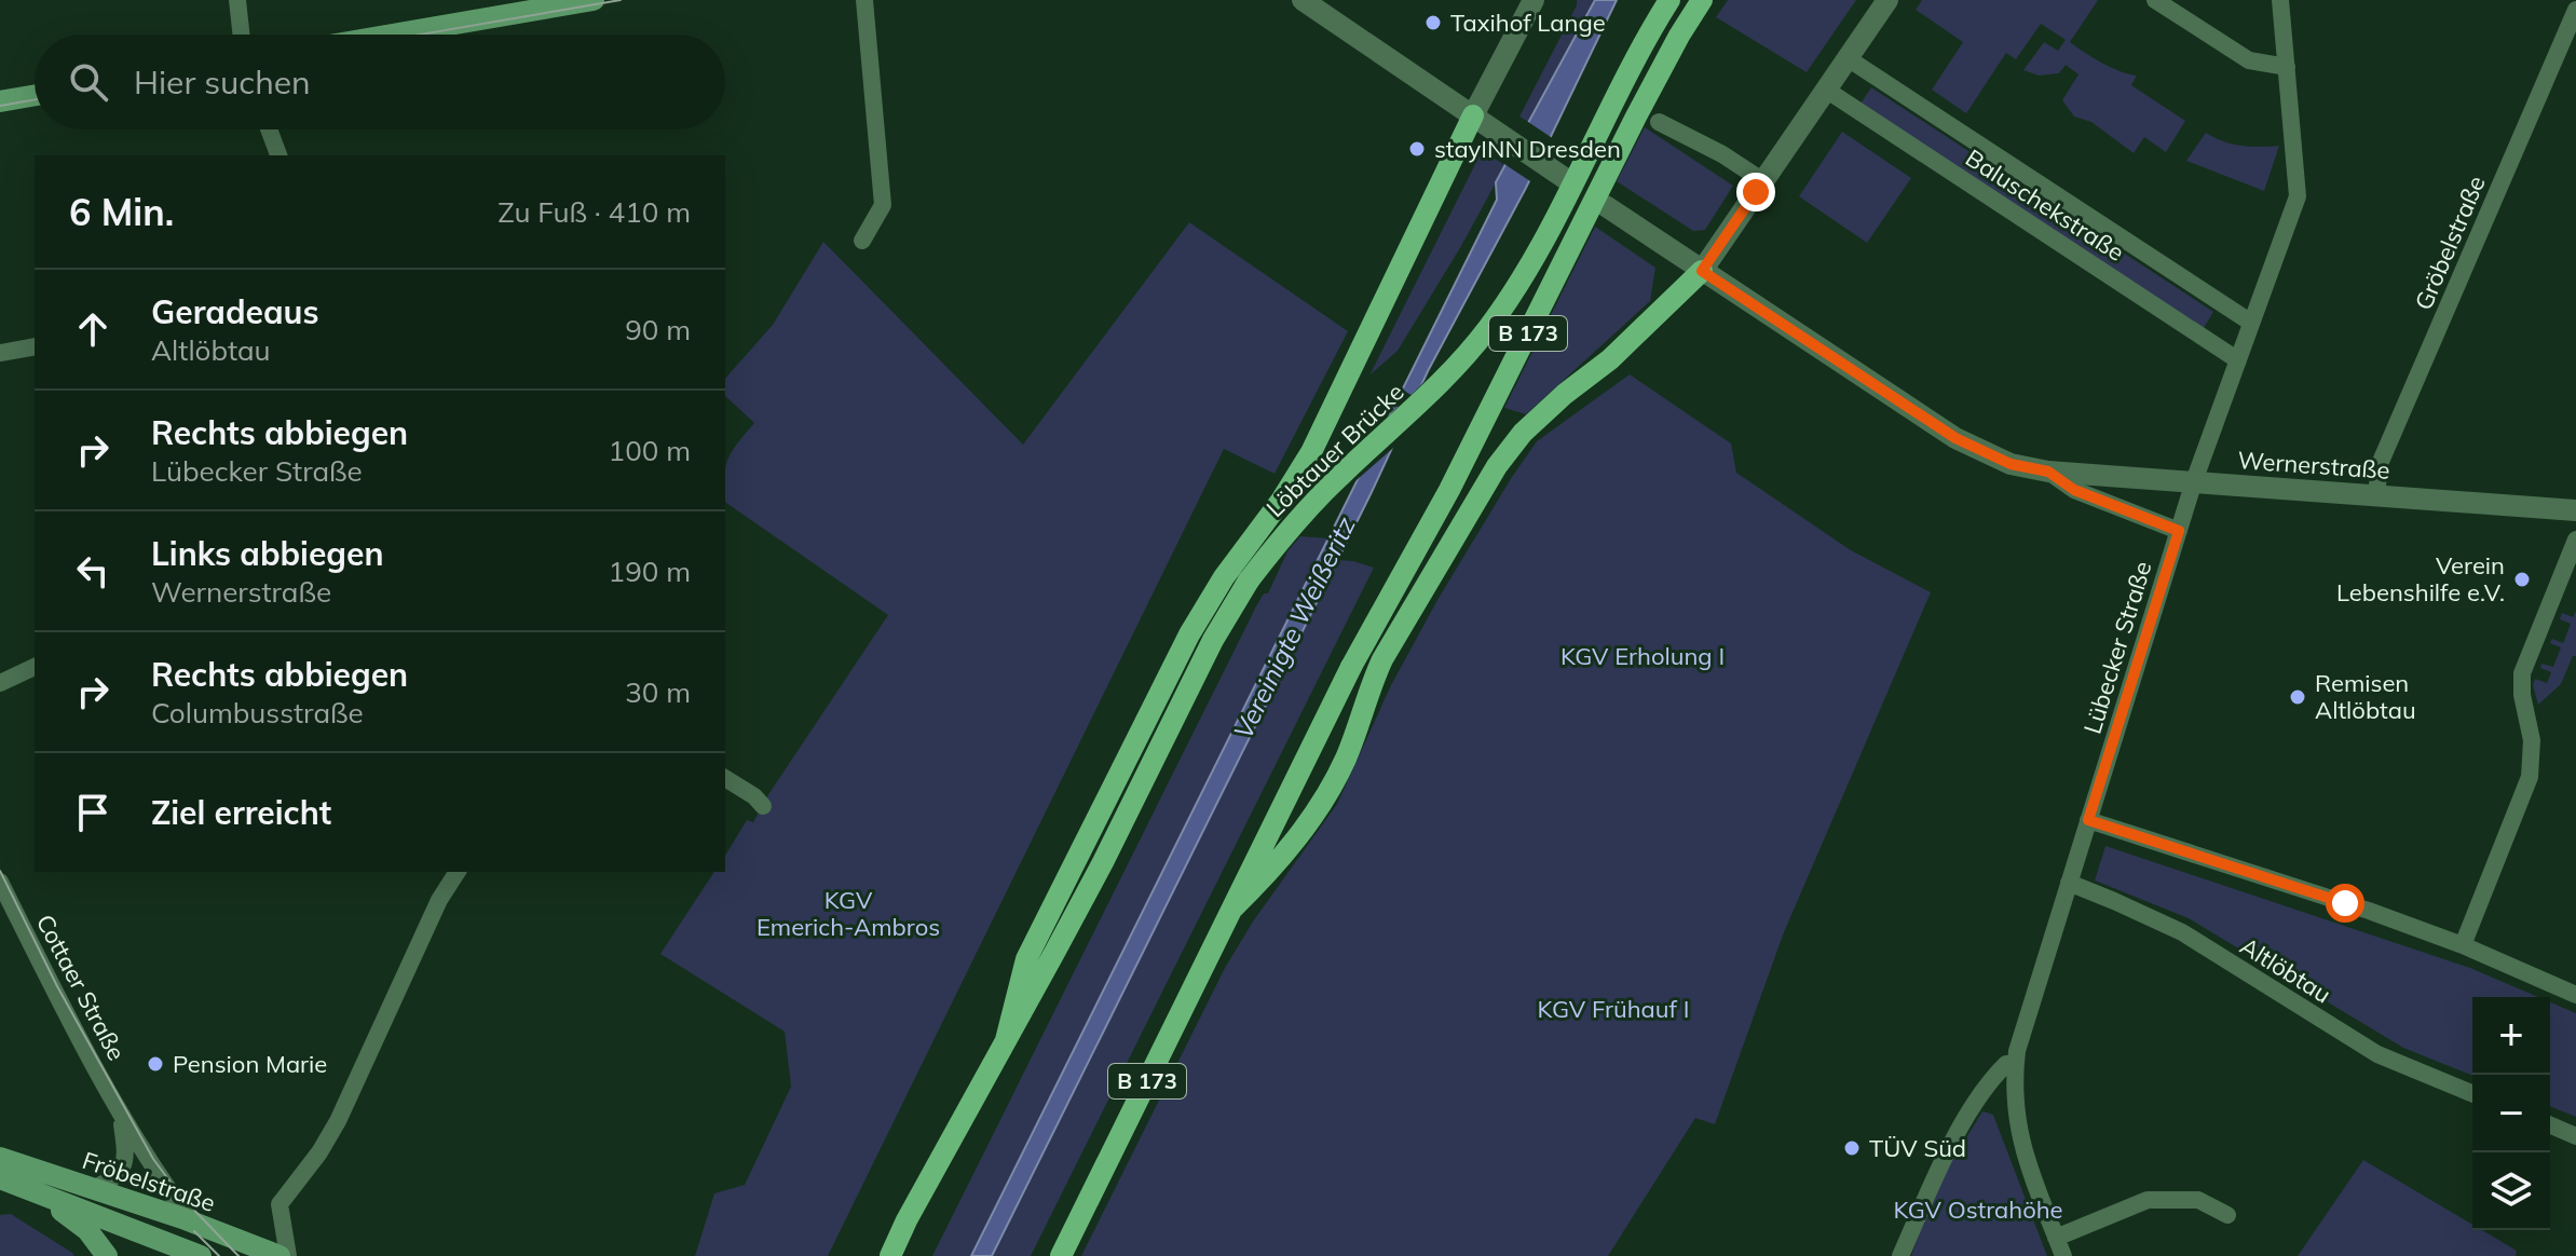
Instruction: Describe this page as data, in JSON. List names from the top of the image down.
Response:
{
  "streets": {
    "main road": ["B 173", "Löbtauer Brücke", "Fröbelstraße"],
    "street": [
      "Baluschekstraße",
      "Gröbelstraße",
      "Wernerstraße",
      "Lübecker Straße",
      "Altlöbtau",
      "Cottaer Straße"
    ]
  },
  "crossings": [
    ["Baluschekstraße", "Lübecker Straße"],
    ["Gröbelstraße", "Wernerstraße"],
    ["B 173", "Löbtauer Brücke"],
    ["Wernerstraße", "Lübecker Straße"],
    ["Lübecker Straße", "Altlöbtau"],
    ["Cottaer Straße", "Fröbelstraße"]
  ],
  "water": ["Vereinigte Weißeritz"],
  "parks": [
    "KGV Erholung I",
    "KGV Emerich-Ambros",
    "KGV Frühauf I",
    "KGV Ostrahöhe"
  ],
  "places": [
    "Taxihof Lange",
    "stayINN Dresden",
    "Verein Lebenshilfe e.V.",
    "Remisen Altlöbtau",
    "Pension Marie",
    "TÜV Süd"
  ],
  "page": {
    "search": "Hier suchen",
    "heading": ["6 Min.", "Zu Fuß · 410 m"],
    "list": [
      ["Geradeaus", "Altlöbtau", "90 m"],
      ["Rechts abbiegen", "Lübecker Straße", "100 m"],
      ["Links abbiegen", "Wernerstraße", "190 m"],
      ["Rechts abbiegen", "Columbusstraße", "30 m"],
      "Ziel erreicht"
    ],
    "map_buttons": ["+", "−"]
  }
}
